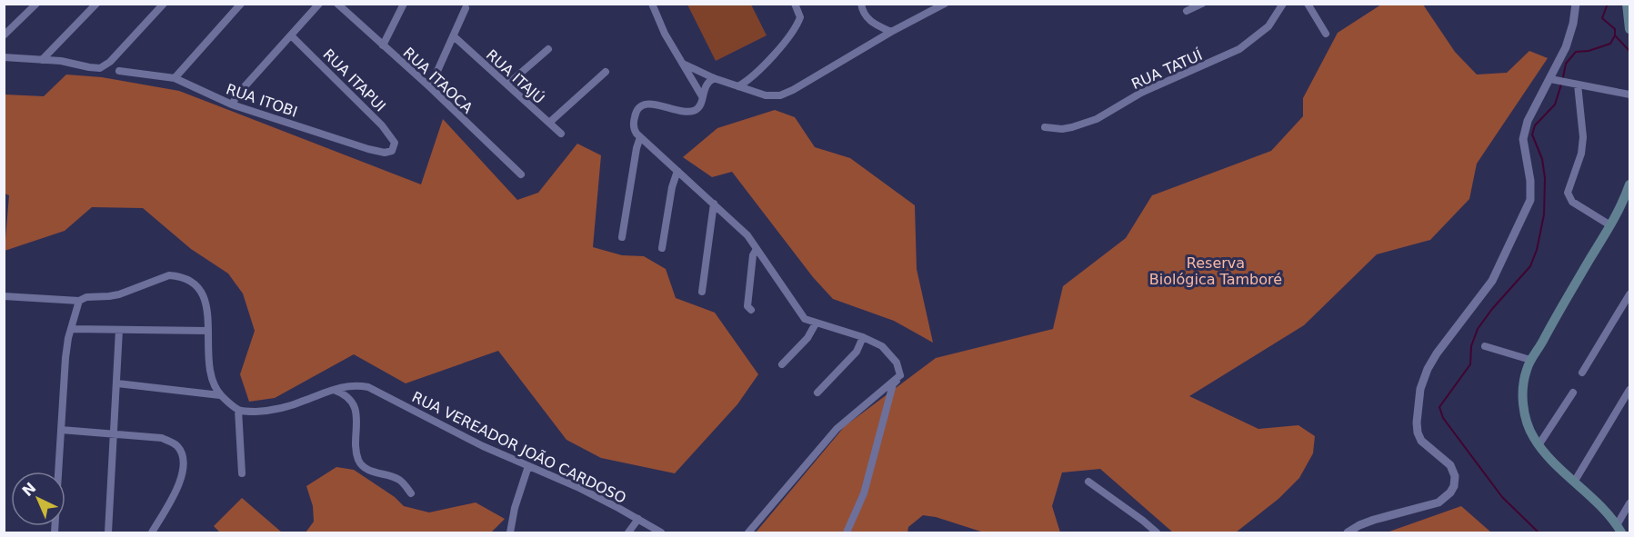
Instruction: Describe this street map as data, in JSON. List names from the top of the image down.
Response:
{
  "streets": {
    "street": [
      "RUA TATUÍ",
      "RUA ITAJÚ",
      "RUA ITAPUI",
      "RUA ITAOCA",
      "RUA ITOBI",
      "RUA VEREADOR JOÃO CARDOSO"
    ]
  },
  "crossings": [
    ["RUA ITAPUI", "RUA ITOBI"]
  ],
  "parks": ["Reserva Biológica Tamboré"],
  "north": "top left"
}
